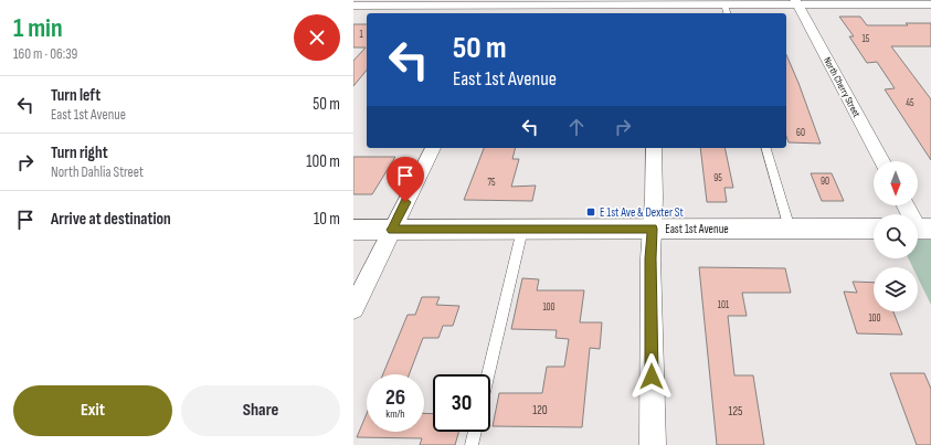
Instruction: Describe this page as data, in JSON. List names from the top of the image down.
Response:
{
  "streets": {
    "street": ["North Cherry Street", "East 1st Avenue"]
  },
  "places": {
    "transit": ["E 1st Ave & Dexter St"]
  },
  "house_numbers": [
    "1",
    "15",
    "45",
    "60",
    "95",
    "90",
    "75",
    "101",
    "100",
    "100",
    "120",
    "125"
  ],
  "north": "bottom",
  "page": {
    "heading": ["1 min", "160 m · 06:39"],
    "turn": ["50 m", "East 1st Avenue"],
    "list": [
      {
        "name": "Turn left",
        "note": "East 1st Avenue",
        "value": "50 m"
      },
      {
        "name": "Turn right",
        "note": "North Dahlia Street",
        "value": "100 m"
      },
      {
        "name": "Arrive at destination",
        "value": "10 m"
      }
    ],
    "speed": "26 km/h",
    "limit": "30",
    "buttons": ["Exit", "Share"]
  }
}
